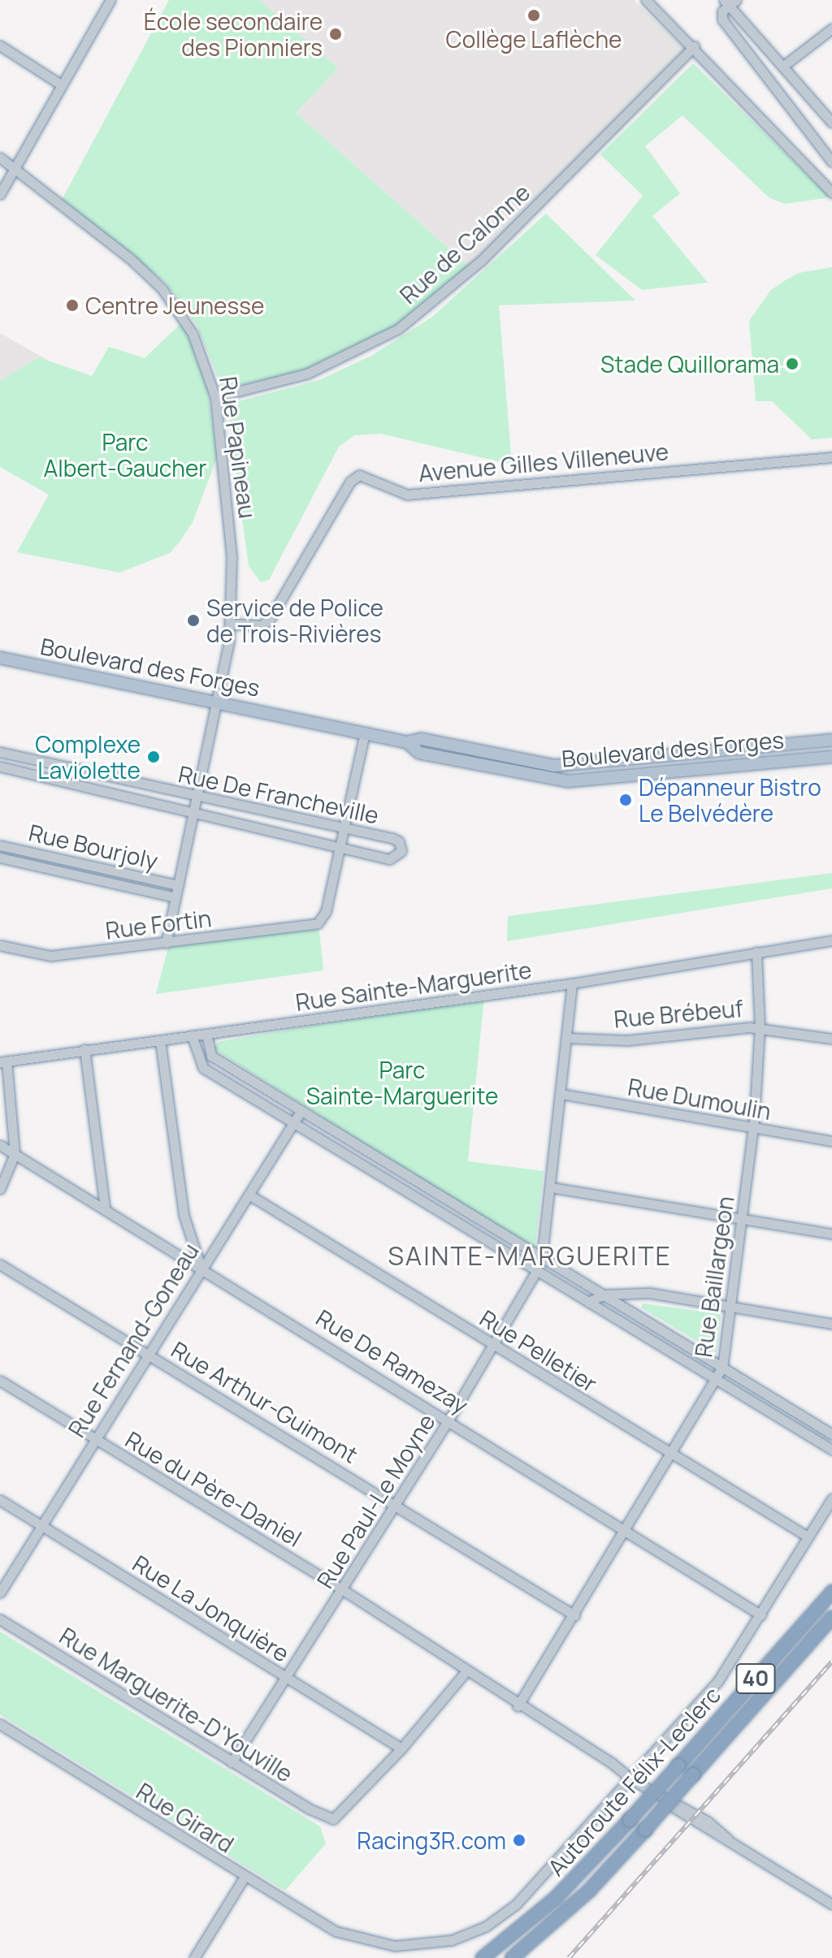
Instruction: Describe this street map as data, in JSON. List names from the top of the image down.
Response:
{
  "streets": {
    "highway": ["40", "Autoroute Félix-Leclerc"],
    "main road": ["Boulevard des Forges"],
    "street": [
      "Rue de Calonne",
      "Rue Papineau",
      "Avenue Gilles Villeneuve",
      "Rue De Francheville",
      "Rue Bourjoly",
      "Rue Fortin",
      "Rue Sainte-Marguerite",
      "Rue Brébeuf",
      "Rue Dumoulin",
      "Rue Baillargeon",
      "Rue Fernand-Goneau",
      "Rue Pelletier",
      "Rue De Ramezay",
      "Rue Arthur-Guimont",
      "Rue du Père-Daniel",
      "Rue Paul-Le Moyne",
      "Rue La Jonquière",
      "Rue Marguerite-D'Youville",
      "Rue Girard"
    ]
  },
  "crossings": [
    ["Rue de Calonne", "Rue Papineau"],
    ["Rue Papineau", "Avenue Gilles Villeneuve"],
    ["Rue Papineau", "Boulevard des Forges"],
    ["Rue Papineau", "Rue De Francheville"],
    ["Rue Papineau", "Rue Bourjoly"],
    ["Rue Papineau", "Rue Fortin"],
    ["Rue De Francheville", "Rue Fortin"],
    ["Rue Sainte-Marguerite", "Rue Baillargeon"],
    ["Rue Sainte-Marguerite", "Rue Paul-Le Moyne"],
    ["Rue Brébeuf", "Rue Baillargeon"],
    ["Rue Brébeuf", "Rue Paul-Le Moyne"],
    ["Rue Dumoulin", "Rue Baillargeon"],
    ["Rue Dumoulin", "Rue Paul-Le Moyne"],
    ["Rue Baillargeon", "Rue Pelletier"],
    ["Rue Baillargeon", "Rue De Ramezay"],
    ["Rue Baillargeon", "Rue Arthur-Guimont"],
    ["Rue Baillargeon", "Rue du Père-Daniel"],
    ["Rue Fernand-Goneau", "Rue Pelletier"],
    ["Rue Fernand-Goneau", "Rue De Ramezay"],
    ["Rue Fernand-Goneau", "Rue Arthur-Guimont"],
    ["Rue Fernand-Goneau", "Rue du Père-Daniel"],
    ["Rue Fernand-Goneau", "Rue La Jonquière"],
    ["Rue Pelletier", "Rue Paul-Le Moyne"],
    ["Rue De Ramezay", "Rue Paul-Le Moyne"],
    ["Rue Arthur-Guimont", "Rue Paul-Le Moyne"],
    ["Rue du Père-Daniel", "Rue Paul-Le Moyne"],
    ["Rue du Père-Daniel", "Rue Girard"],
    ["Rue Paul-Le Moyne", "Rue La Jonquière"],
    ["Rue Paul-Le Moyne", "Rue Marguerite-D'Youville"],
    ["Rue La Jonquière", "Rue Marguerite-D'Youville"]
  ],
  "districts": ["SAINTE-MARGUERITE"],
  "parks": ["Parc Albert-Gaucher", "Parc Sainte-Marguerite"],
  "places": [
    "Collège Laflèche",
    "École secondaire des Pionniers",
    "Centre Jeunesse",
    "Stade Quillorama",
    "Service de Police de Trois-Rivières",
    "Complexe Laviolette",
    "Dépanneur Bistro Le Belvédère",
    "Racing3R.com"
  ]
}
